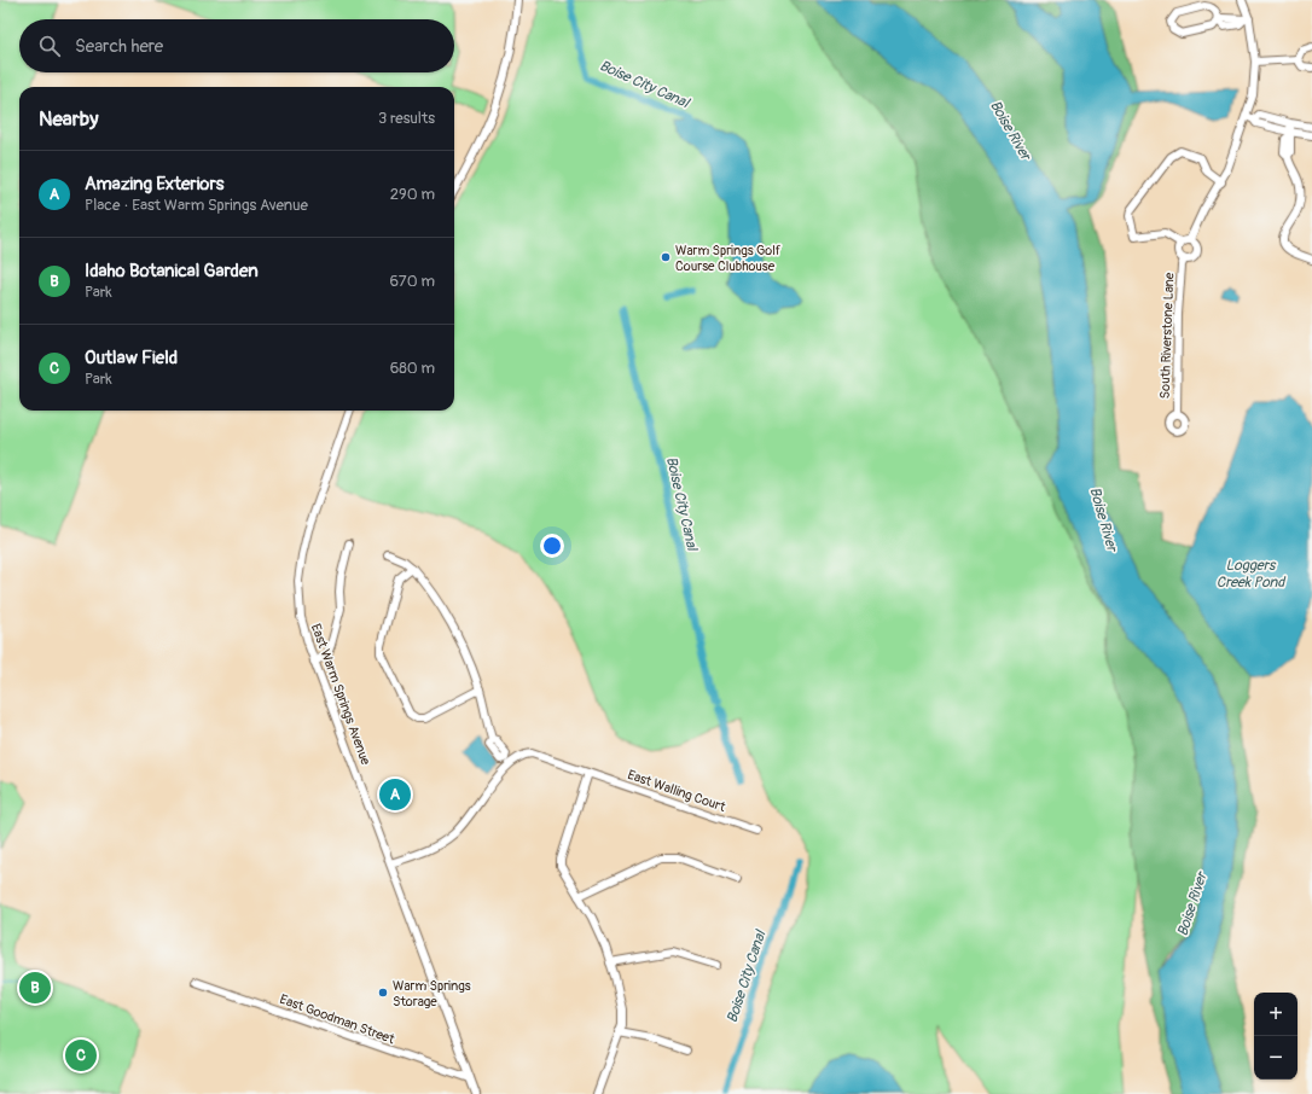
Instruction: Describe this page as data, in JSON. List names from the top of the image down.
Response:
{
  "streets": {
    "street": [
      "South Riverstone Lane",
      "East Warm Springs Avenue",
      "East Walling Court",
      "East Goodman Street"
    ]
  },
  "crossings": [
    ["East Warm Springs Avenue", "East Goodman Street"]
  ],
  "water": ["Boise City Canal", "Boise River", "Loggers Creek Pond"],
  "places": ["Warm Springs Golf Course Clubhouse", "Warm Springs Storage"],
  "page": {
    "search": "Search here",
    "heading": ["Nearby", "3 results"],
    "list": [
      {
        "mark": "A",
        "name": "Amazing Exteriors",
        "note": "Place · East Warm Springs Avenue",
        "value": "290 m"
      },
      {
        "mark": "B",
        "name": "Idaho Botanical Garden",
        "note": "Park",
        "value": "670 m"
      },
      {
        "mark": "C",
        "name": "Outlaw Field",
        "note": "Park",
        "value": "680 m"
      }
    ],
    "pins": ["A", "B", "C"],
    "map_buttons": ["+", "−"]
  }
}
